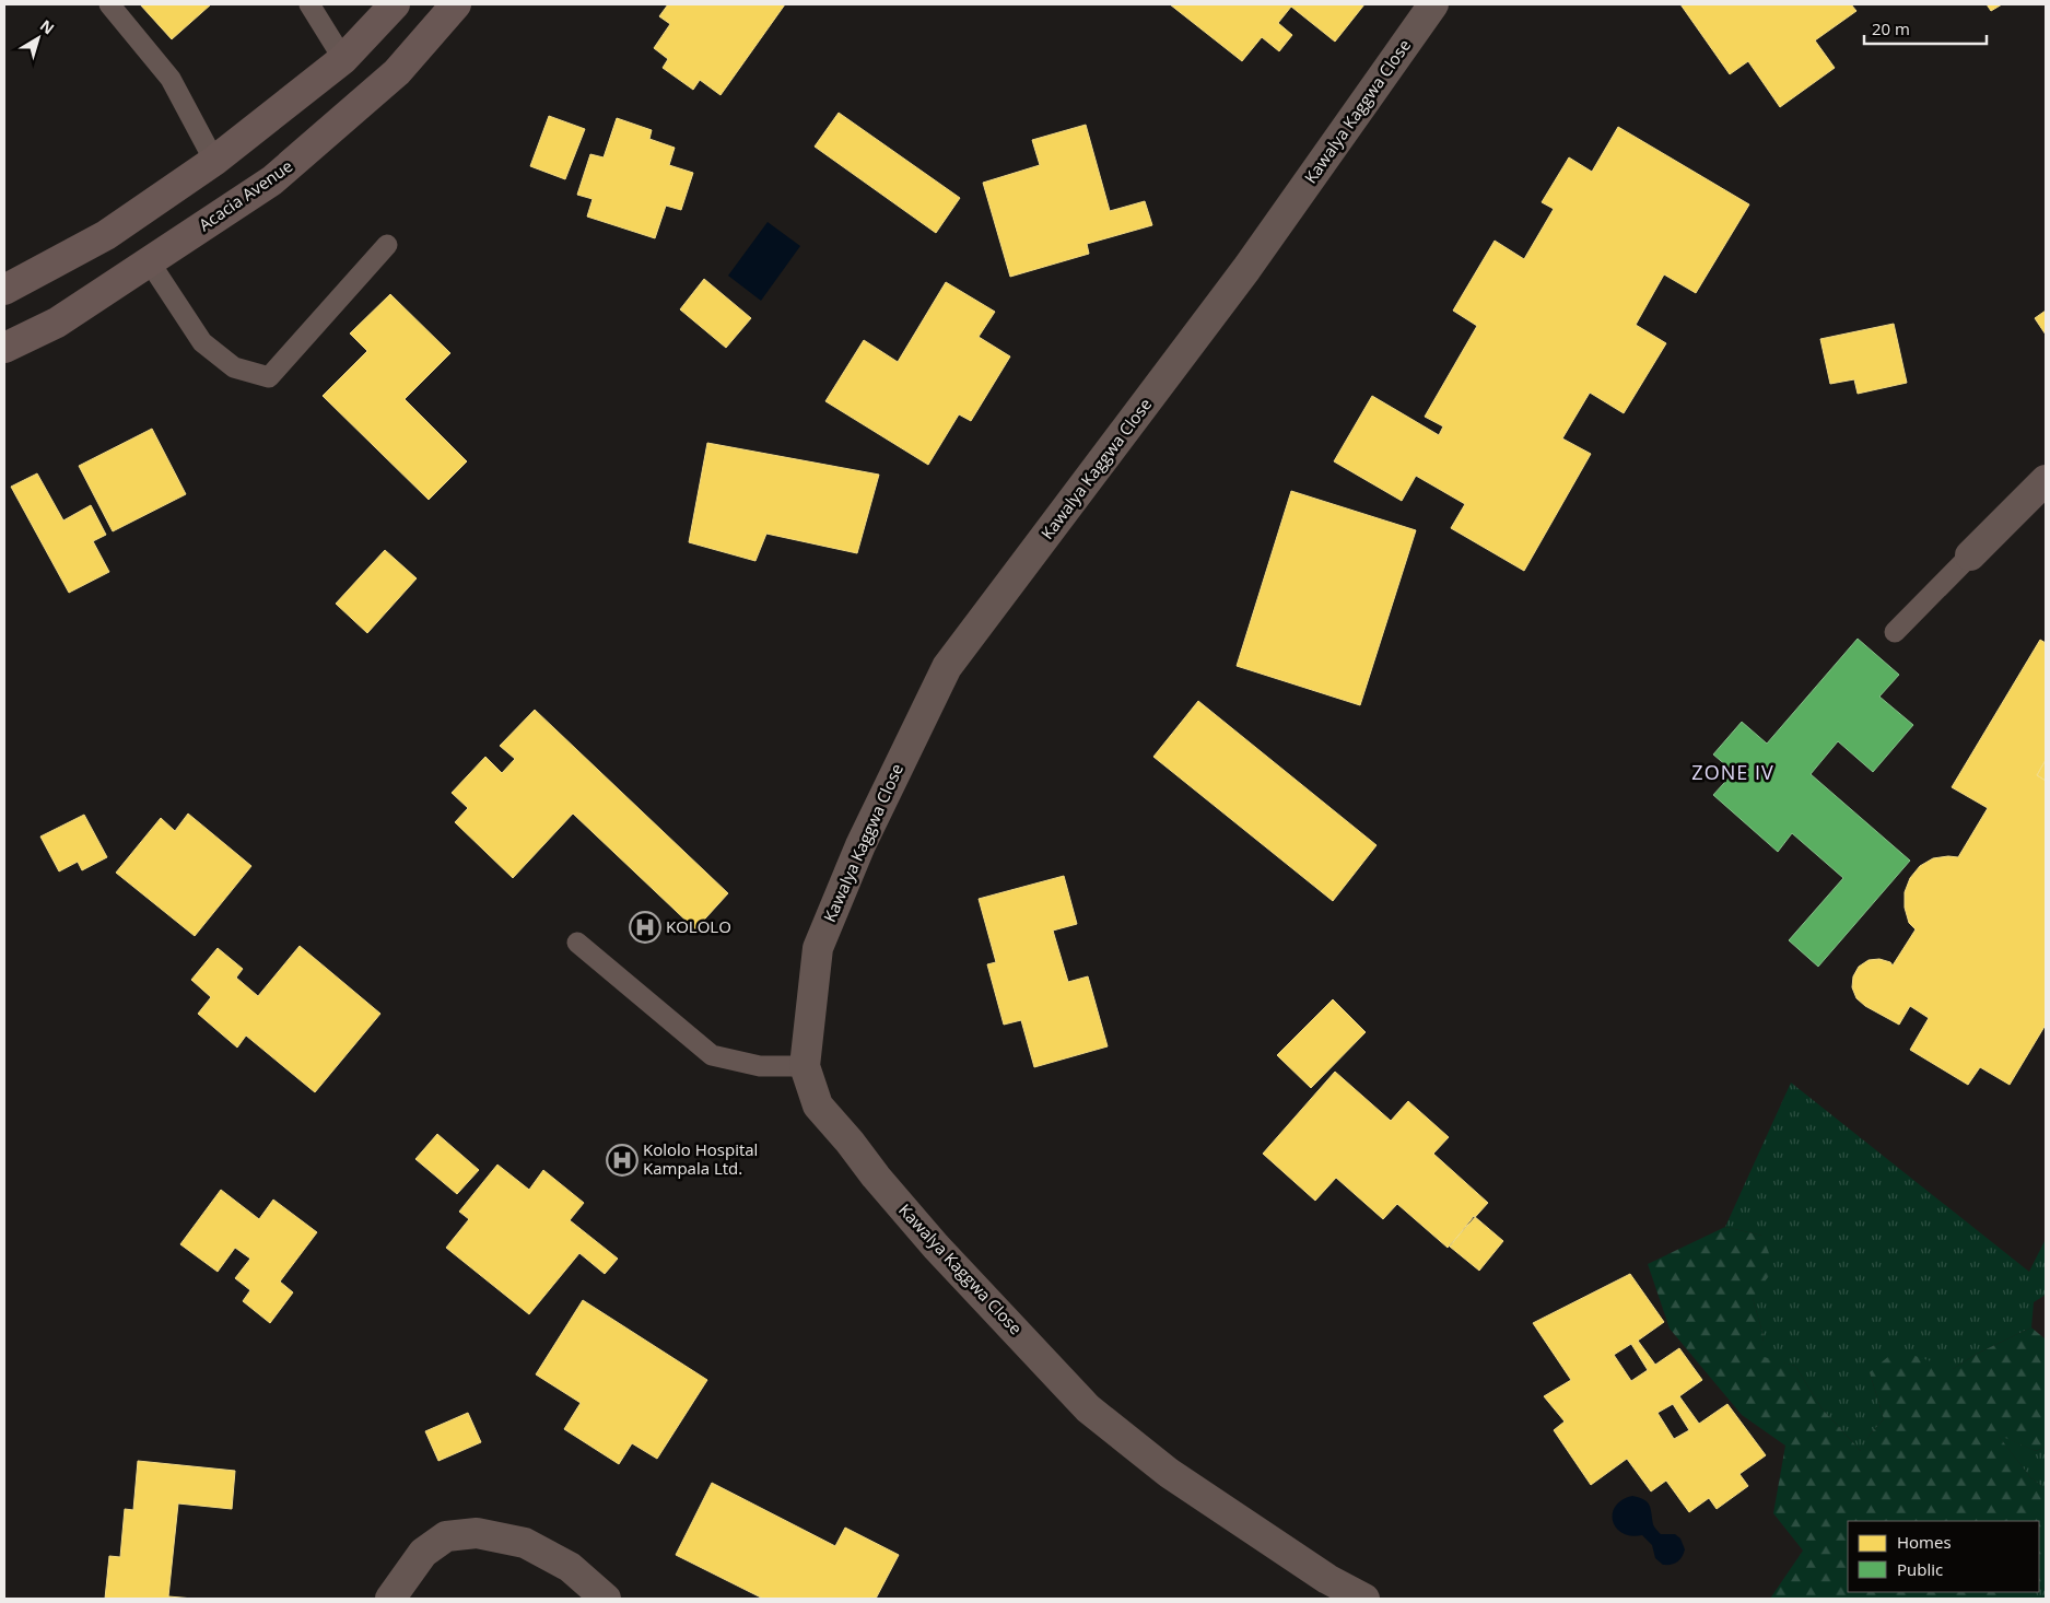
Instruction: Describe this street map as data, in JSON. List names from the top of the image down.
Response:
{
  "streets": {
    "main road": ["Acacia Avenue"],
    "street": ["Kawalya Kaggwa Close"]
  },
  "districts": ["ZONE IV"],
  "places": {
    "hospital": ["KOLOLO", "Kololo Hospital Kampala Ltd."]
  },
  "legend": ["Homes", "Public"],
  "scale_bar": "20 m",
  "north": "top right"
}
